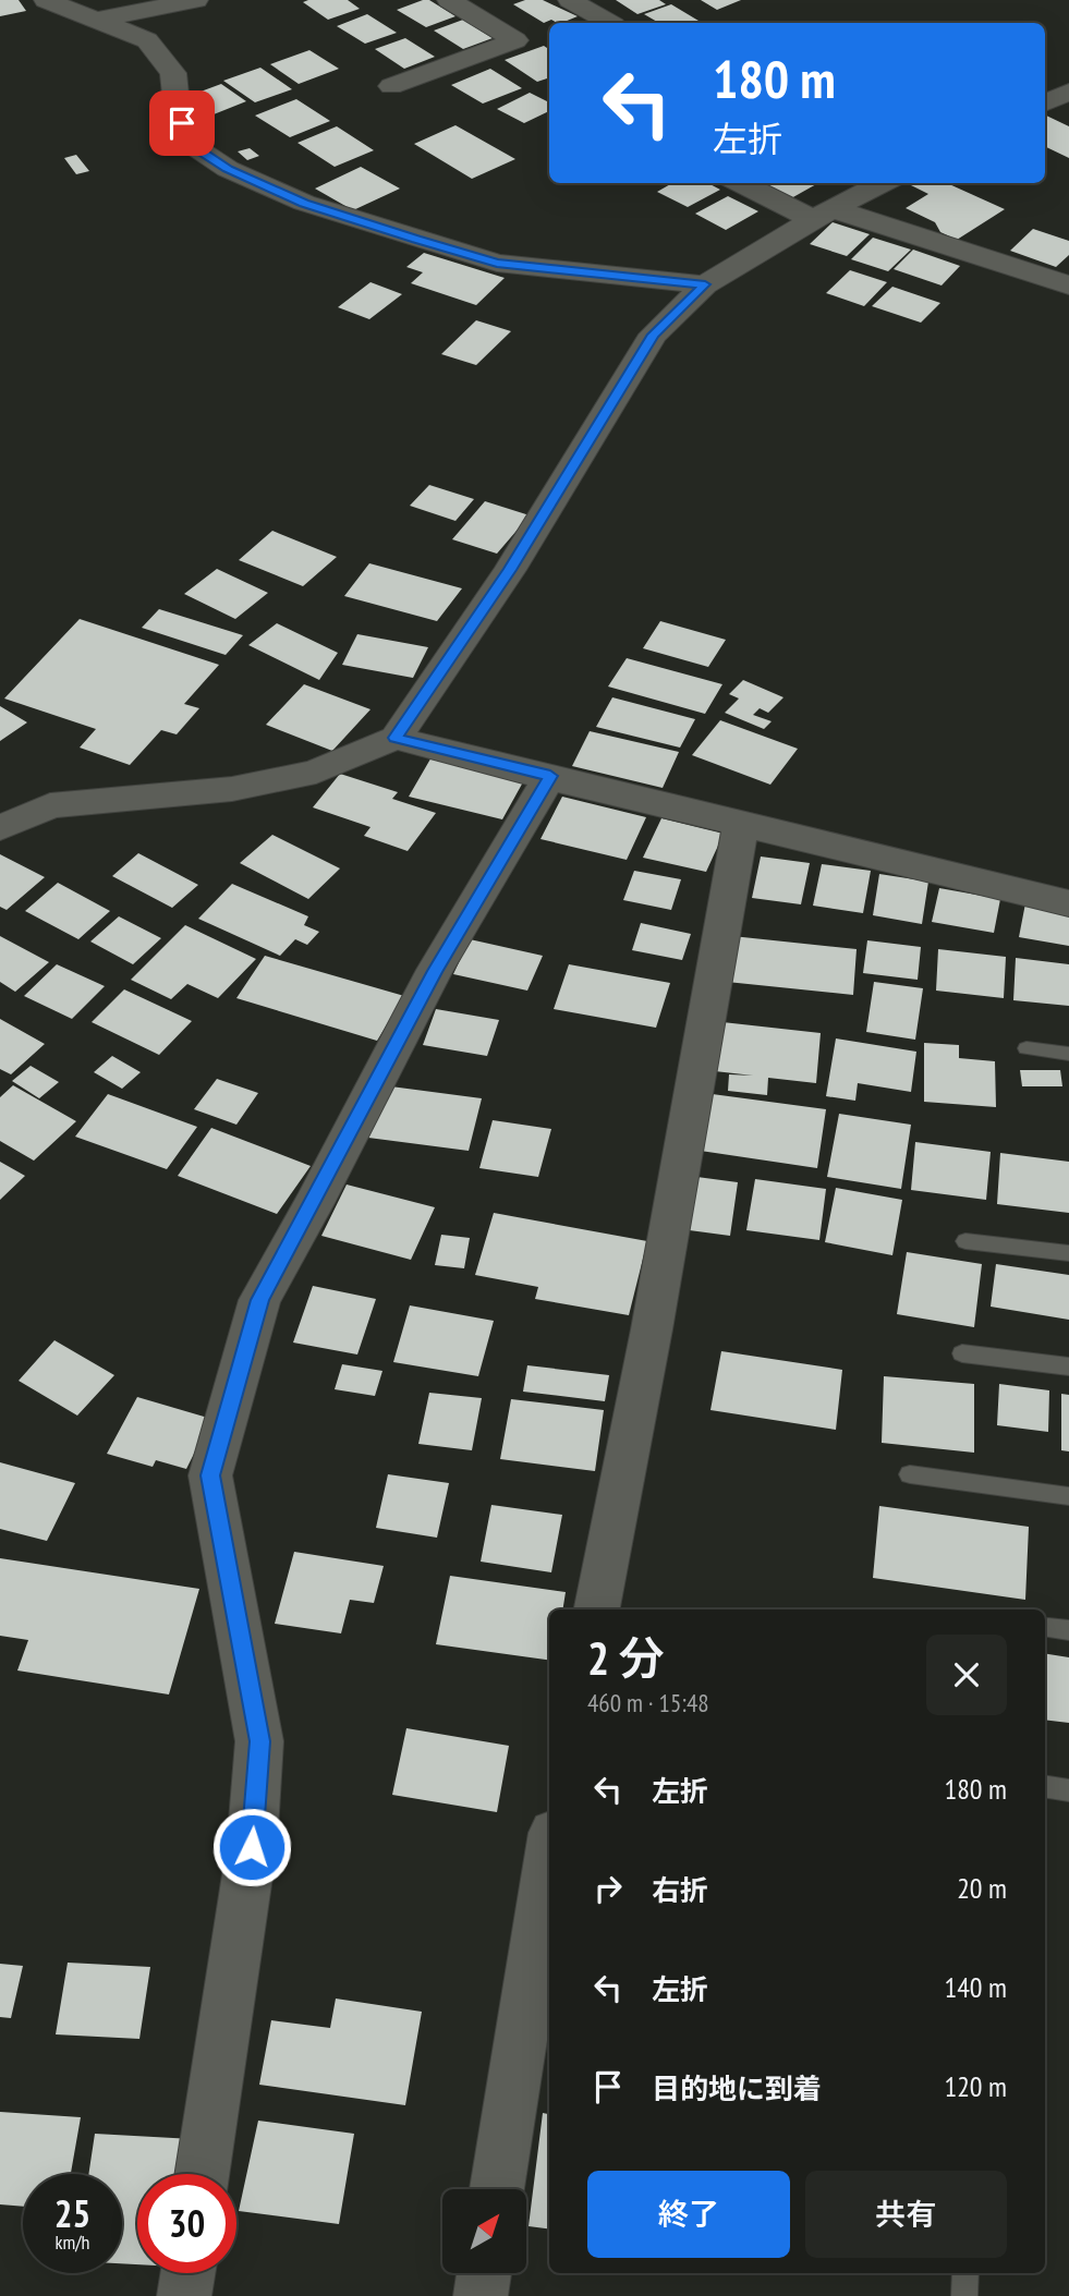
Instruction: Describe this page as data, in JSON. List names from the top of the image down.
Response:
{
  "north": "top right",
  "page": {
    "turn": ["180 m", "左折"],
    "heading": ["2 分", "460 m · 15:48"],
    "list": [
      {
        "name": "左折",
        "value": "180 m"
      },
      {
        "name": "右折",
        "value": "20 m"
      },
      {
        "name": "左折",
        "value": "140 m"
      },
      {
        "name": "目的地に到着",
        "value": "120 m"
      }
    ],
    "buttons": ["終了", "共有"],
    "speed": "25 km/h",
    "limit": "30"
  }
}
